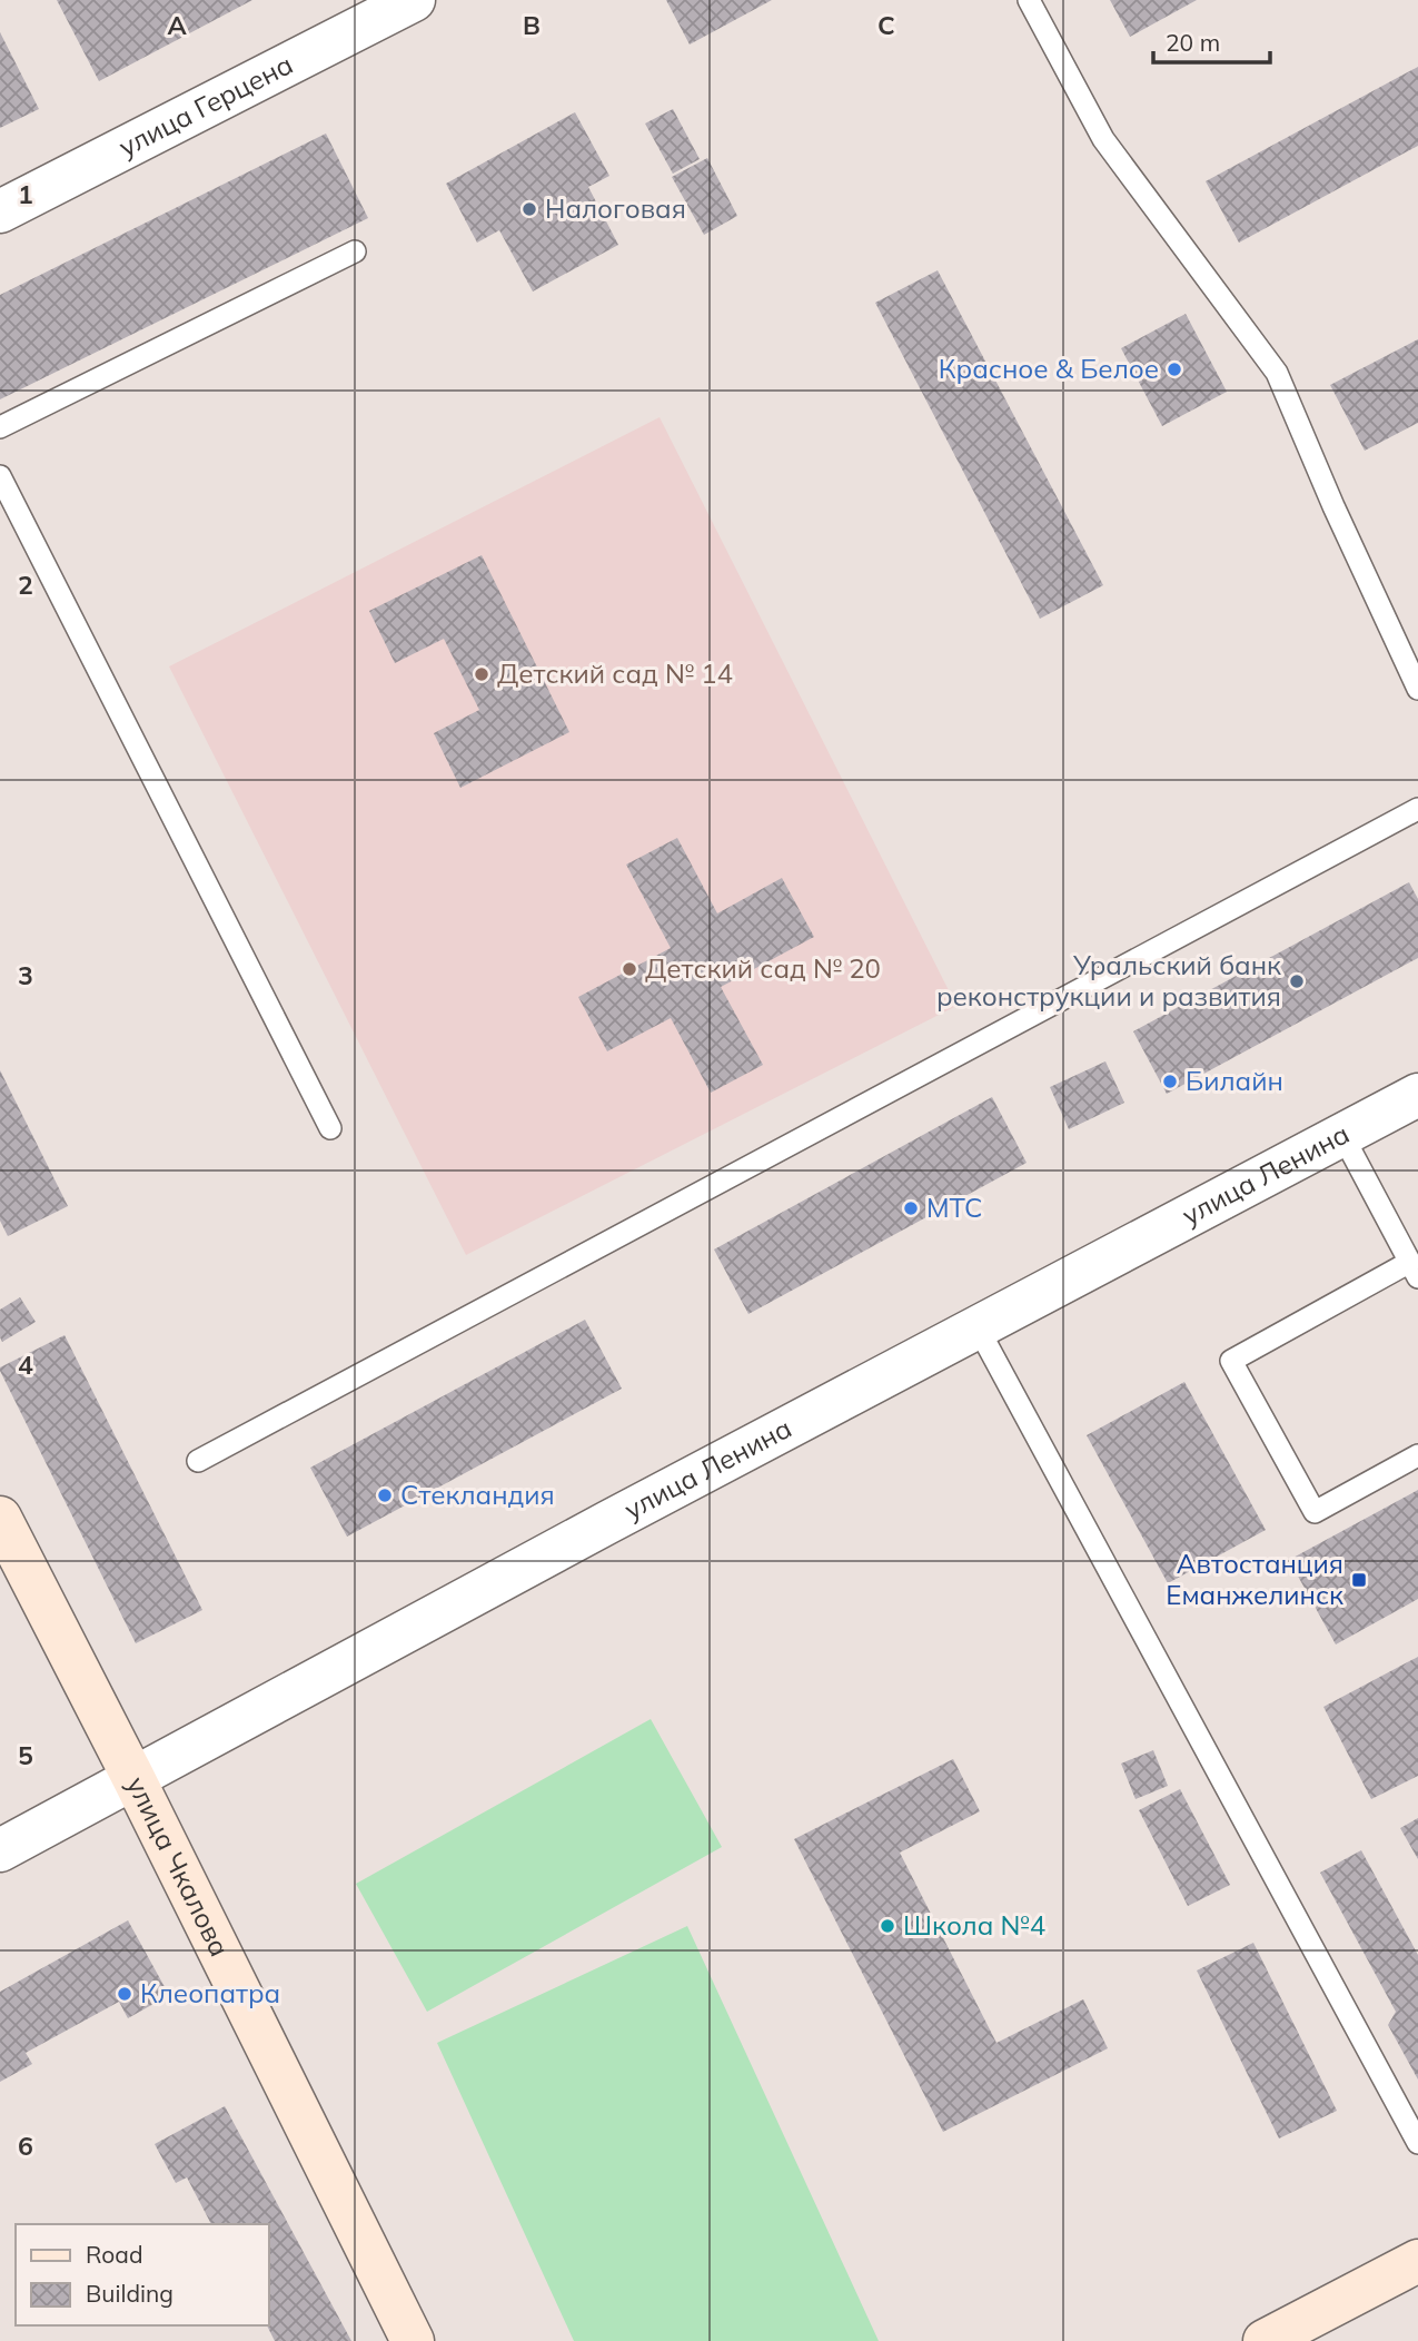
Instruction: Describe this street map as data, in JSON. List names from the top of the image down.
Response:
{
  "streets": {
    "main road": ["улица Чкалова"],
    "street": ["улица Герцена", "улица Ленина"]
  },
  "crossings": [
    ["улица Ленина", "улица Чкалова"]
  ],
  "places": {
    "other": [
      "Налоговая",
      "Красное & Белое",
      "Детский сад № 14",
      "Детский сад № 20",
      "Уральский банк реконструкции и развития",
      "Билайн",
      "МТС",
      "Стекландия",
      "Школа №4",
      "Клеопатра"
    ],
    "transit": ["Автостанция Еманжелинск"]
  },
  "legend": ["Road", "Building"],
  "scale_bar": "20 m",
  "grid": {
    "columns": ["A", "B", "C"],
    "rows": [
      "1",
      "2",
      "3",
      "4",
      "5",
      "6"
    ]
  }
}
